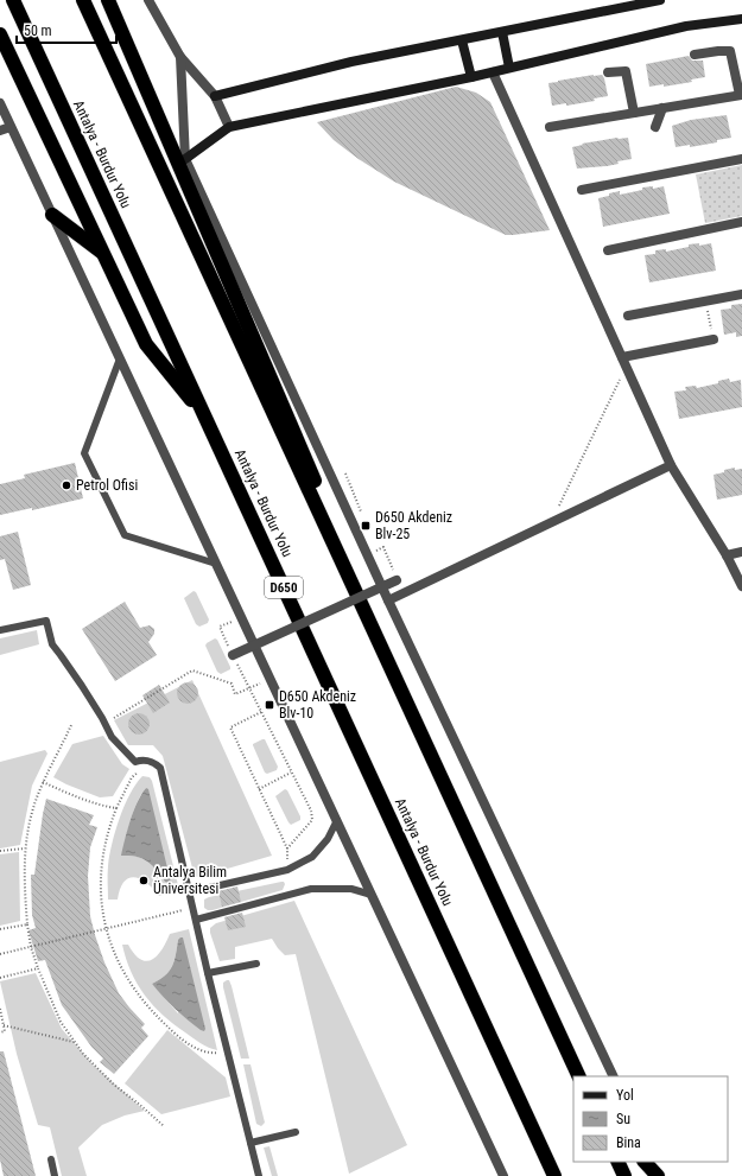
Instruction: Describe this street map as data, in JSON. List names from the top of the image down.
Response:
{
  "streets": {
    "highway": ["Antalya - Burdur Yolu", "D650"]
  },
  "places": {
    "other": ["Petrol Ofisi", "Antalya Bilim Üniversitesi"],
    "transit": ["D650 Akdeniz Blv-25", "D650 Akdeniz Blv-10"]
  },
  "legend": ["Yol", "Su", "Bina"],
  "scale_bar": "50 m"
}
